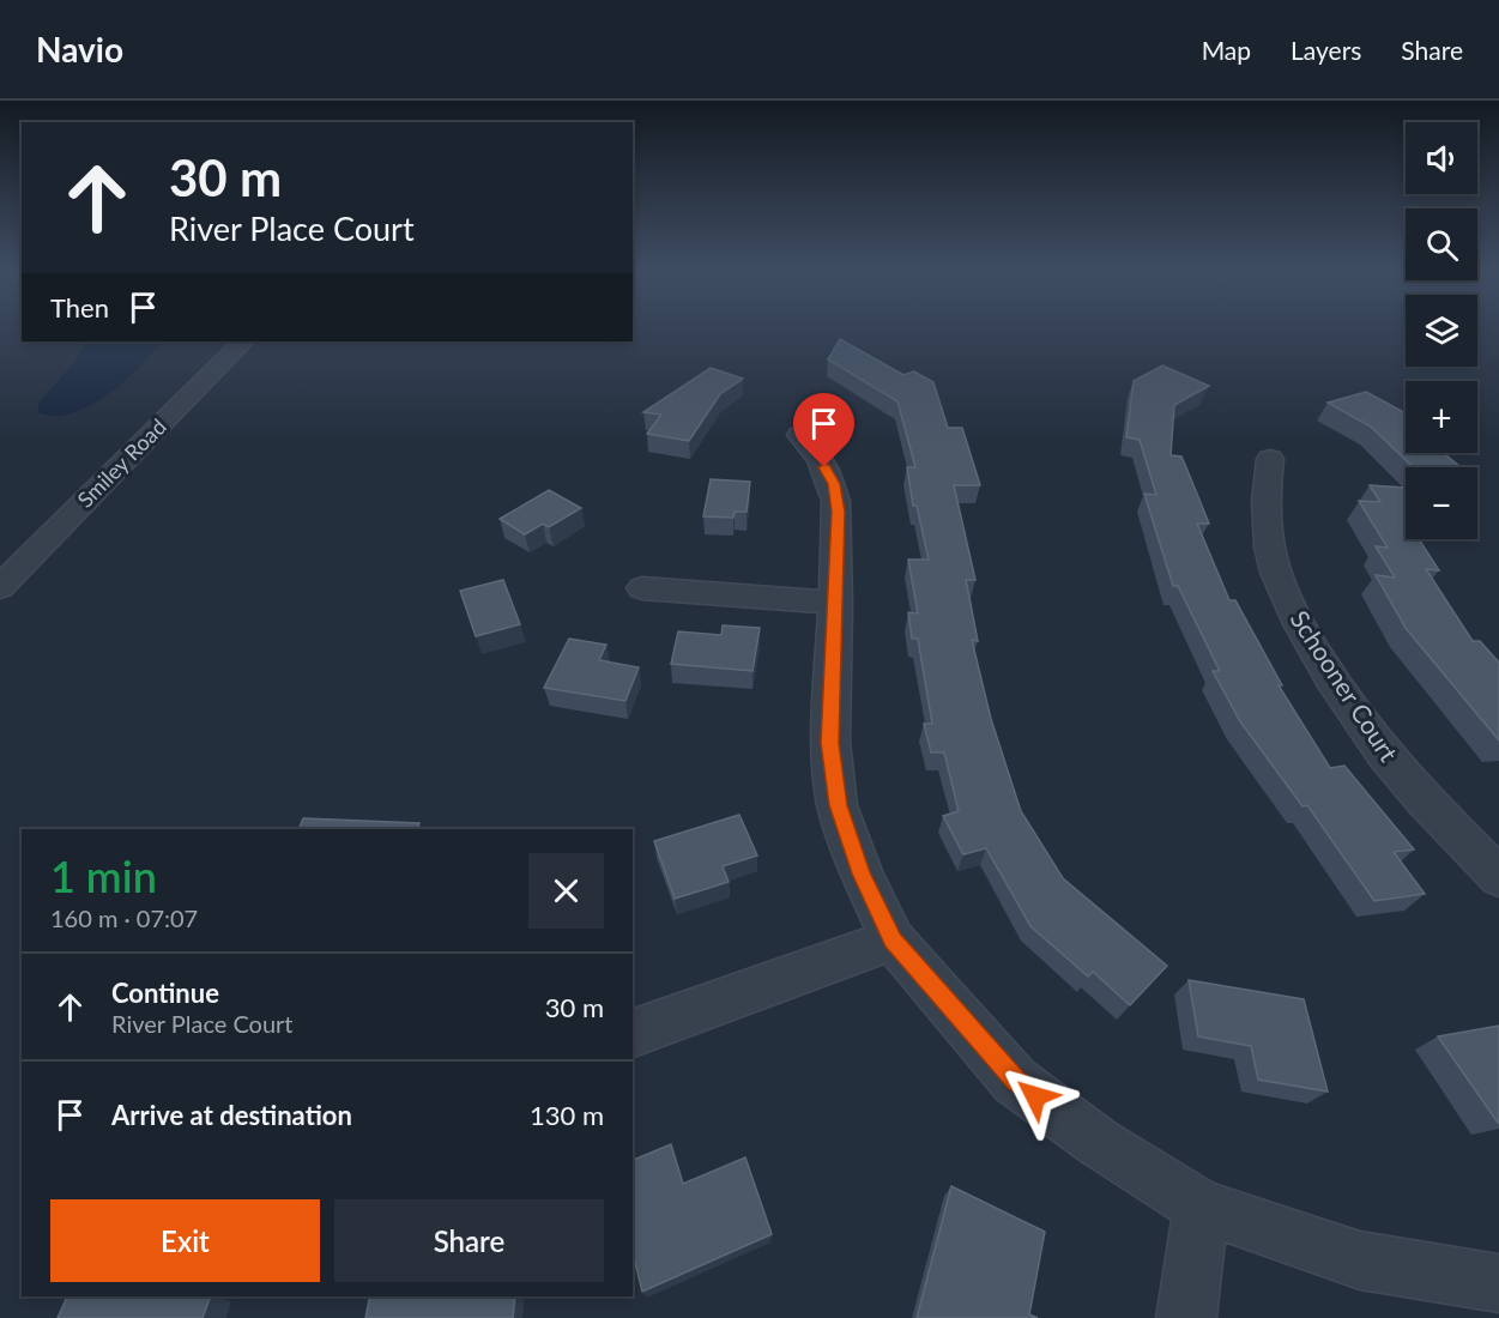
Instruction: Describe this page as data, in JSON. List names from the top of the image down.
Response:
{
  "streets": {
    "street": ["Smiley Road", "Schooner Court"]
  },
  "page": {
    "header": "Navio",
    "nav": ["Map", "Layers", "Share"],
    "map_buttons": ["+", "−"],
    "turn": ["30 m", "River Place Court"],
    "then": "Then",
    "heading": ["1 min", "160 m · 07:07"],
    "list": [
      {
        "name": "Continue",
        "note": "River Place Court",
        "value": "30 m"
      },
      {
        "name": "Arrive at destination",
        "value": "130 m"
      }
    ],
    "buttons": ["Exit", "Share"]
  }
}
